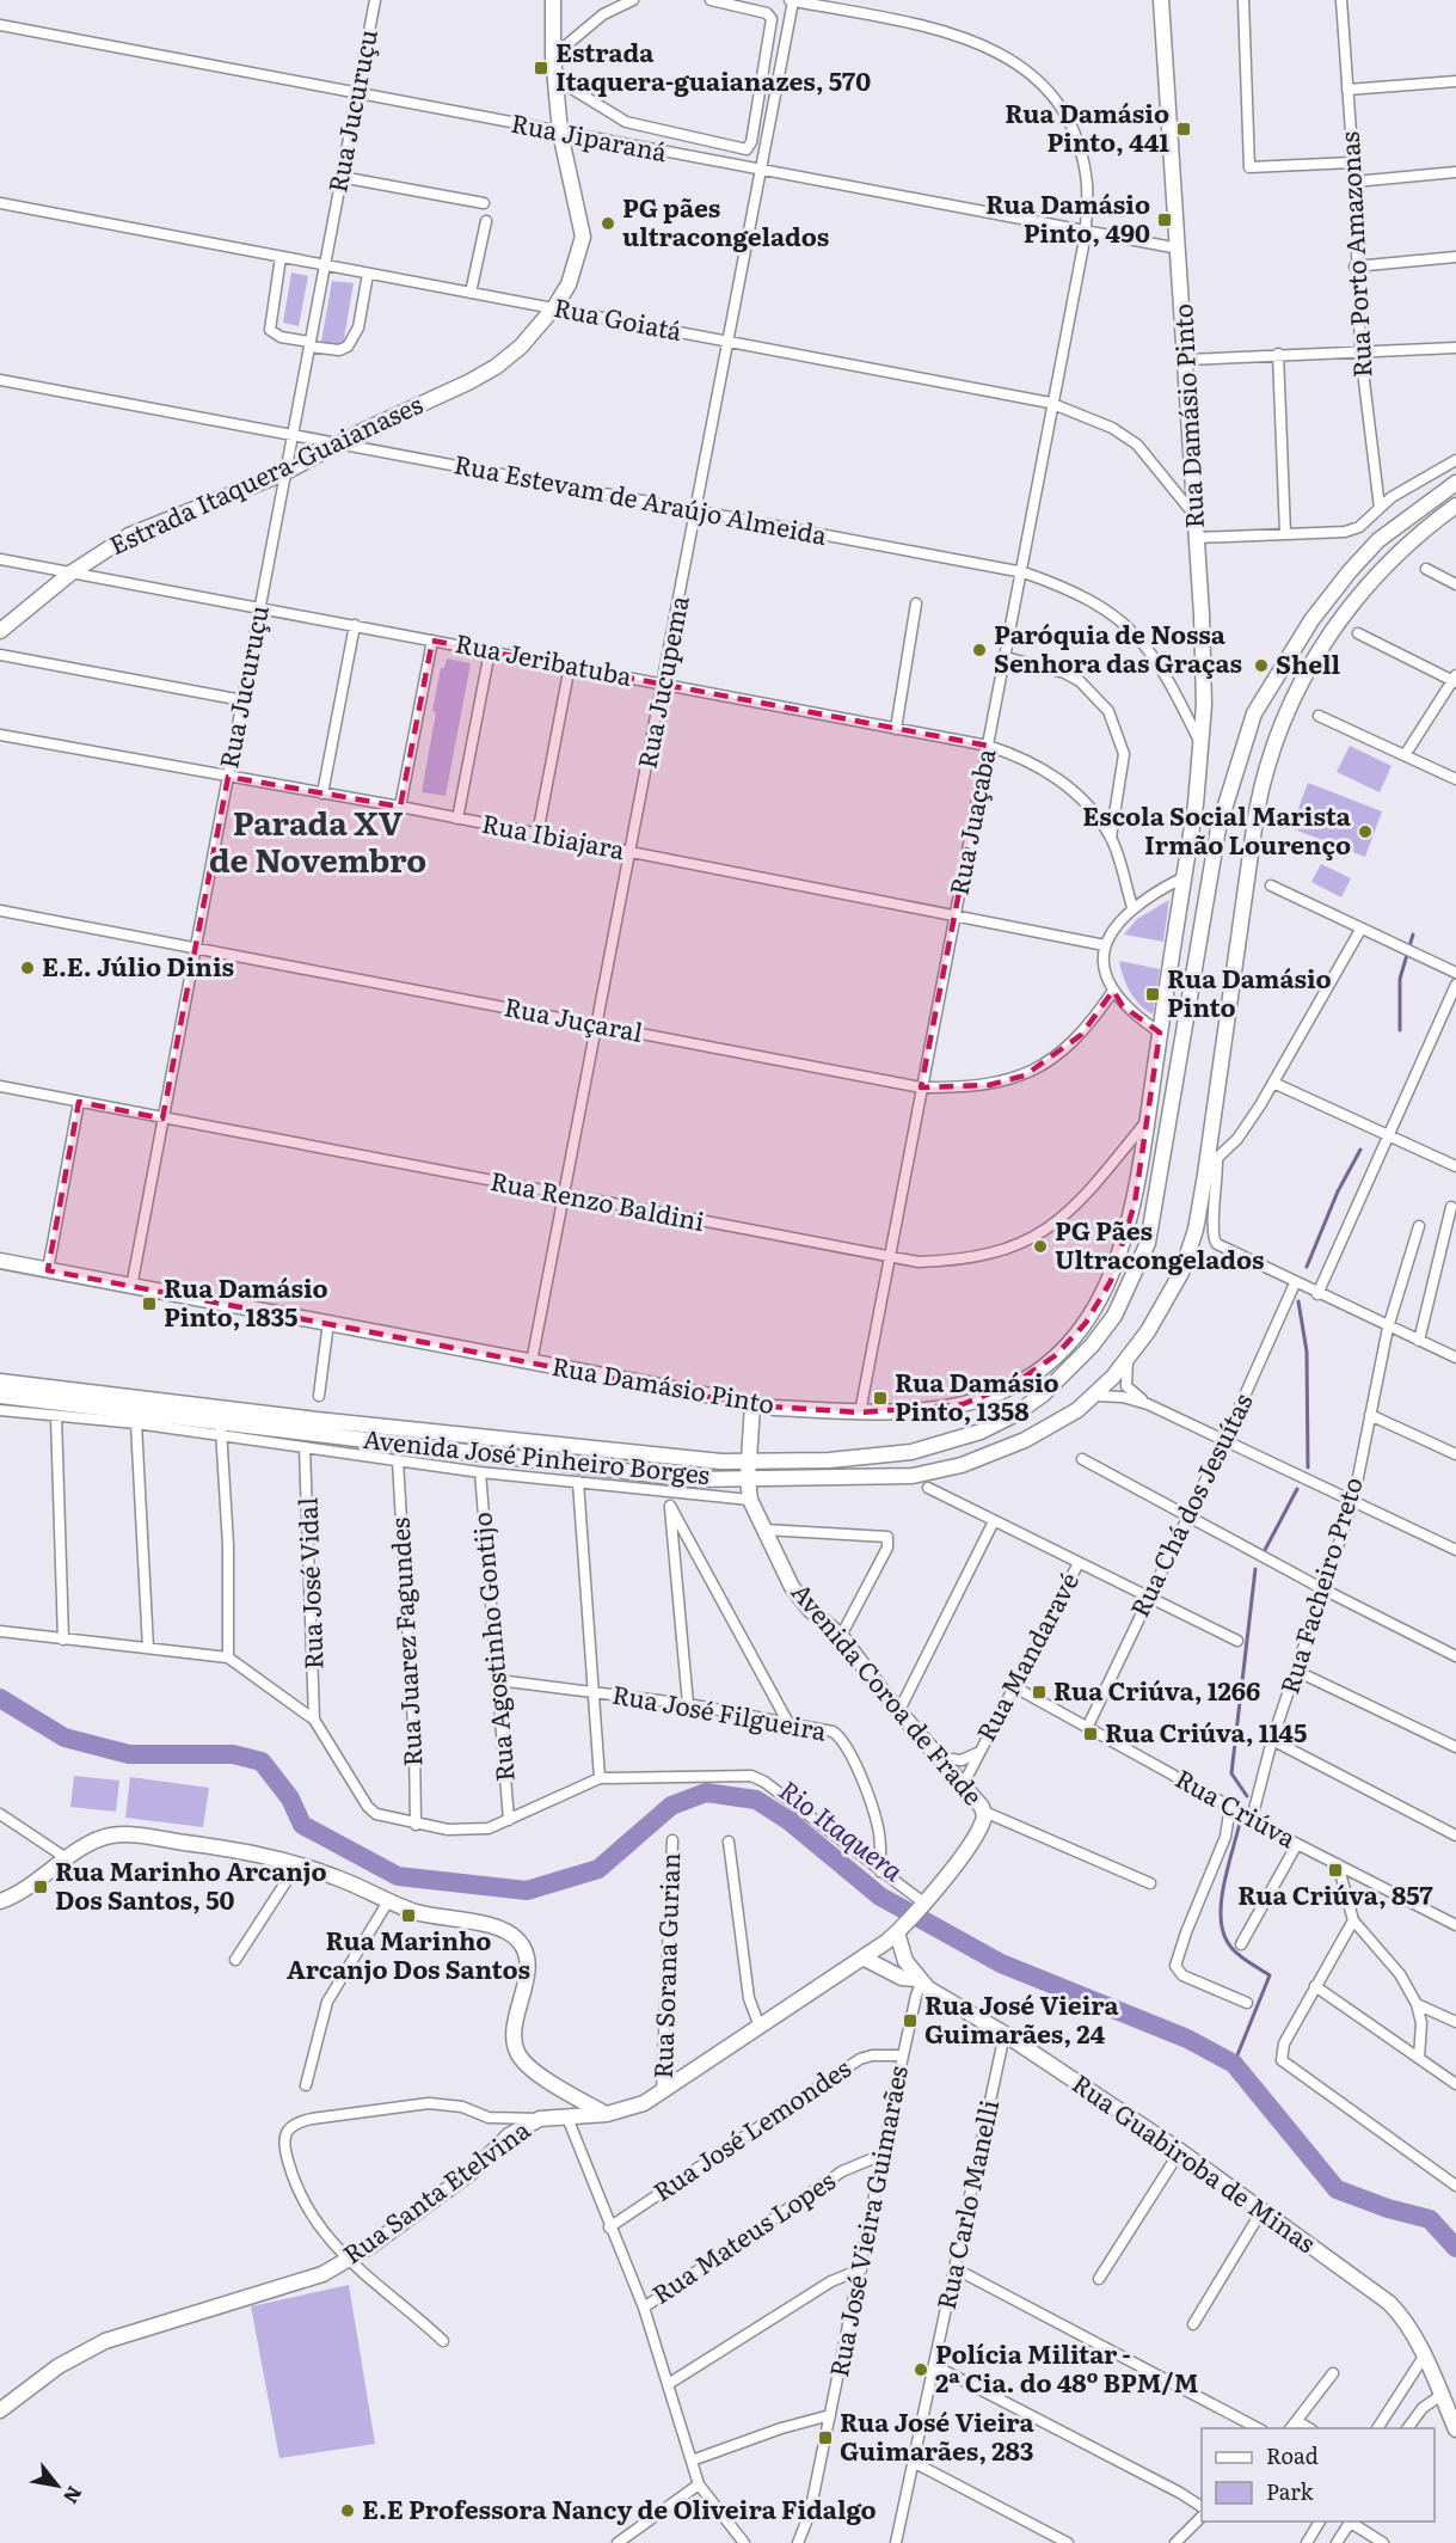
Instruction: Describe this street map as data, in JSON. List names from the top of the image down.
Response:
{
  "streets": {
    "street": [
      "Rua Jucuruçu",
      "Rua Jiparaná",
      "Rua Porto Amazonas",
      "Rua Goiatá",
      "Rua Damásio Pinto",
      "Estrada Itaquera-Guaianases",
      "Rua Estevam de Araújo Almeida",
      "Rua Jeribatuba",
      "Rua Jucupema",
      "Rua Juaçaba",
      "Rua Ibiajara",
      "Rua Juçaral",
      "Rua Renzo Baldini",
      "Avenida José Pinheiro Borges",
      "Rua Chá dos Jesuítas",
      "Rua José Vidal",
      "Rua Facheiro Preto",
      "Rua Juarez Fagundes",
      "Rua Agostinho Gontijo",
      "Rua Mandaravé",
      "Avenida Coroa de Frade",
      "Rua José Filgueira",
      "Rua Criúva",
      "Rua Sorana Gurian",
      "Rua José Lemondes",
      "Rua Guabiroba de Minas",
      "Rua Santa Etelvina",
      "Rua Carlo Manelli",
      "Rua José Vieira Guimarães",
      "Rua Mateus Lopes"
    ]
  },
  "crossings": [
    ["Rua Jucuruçu", "Rua Jiparaná"],
    ["Rua Jucuruçu", "Rua Goiatá"],
    ["Rua Jucuruçu", "Rua Damásio Pinto"],
    ["Rua Jucuruçu", "Estrada Itaquera-Guaianases"],
    ["Rua Jucuruçu", "Rua Estevam de Araújo Almeida"],
    ["Rua Jucuruçu", "Rua Jeribatuba"],
    ["Rua Jucuruçu", "Rua Ibiajara"],
    ["Rua Jucuruçu", "Rua Juçaral"],
    ["Rua Jucuruçu", "Rua Renzo Baldini"],
    ["Rua Jiparaná", "Rua Damásio Pinto"],
    ["Rua Jiparaná", "Estrada Itaquera-Guaianases"],
    ["Rua Jiparaná", "Rua Jucupema"],
    ["Rua Jiparaná", "Rua Juaçaba"],
    ["Rua Goiatá", "Rua Damásio Pinto"],
    ["Rua Goiatá", "Estrada Itaquera-Guaianases"],
    ["Rua Goiatá", "Rua Jucupema"],
    ["Rua Goiatá", "Rua Juaçaba"],
    ["Rua Damásio Pinto", "Rua Estevam de Araújo Almeida"],
    ["Rua Damásio Pinto", "Rua Jucupema"],
    ["Rua Damásio Pinto", "Rua Juaçaba"],
    ["Rua Damásio Pinto", "Rua Renzo Baldini"],
    ["Rua Damásio Pinto", "Avenida Coroa de Frade"],
    ["Estrada Itaquera-Guaianases", "Rua Estevam de Araújo Almeida"],
    ["Estrada Itaquera-Guaianases", "Rua Jeribatuba"],
    ["Rua Estevam de Araújo Almeida", "Rua Jucupema"],
    ["Rua Estevam de Araújo Almeida", "Rua Juaçaba"],
    ["Rua Jeribatuba", "Rua Jucupema"],
    ["Rua Jeribatuba", "Rua Juaçaba"],
    ["Rua Jucupema", "Rua Juaçaba"],
    ["Rua Jucupema", "Rua Ibiajara"],
    ["Rua Jucupema", "Rua Juçaral"],
    ["Rua Jucupema", "Rua Renzo Baldini"],
    ["Rua Juaçaba", "Rua Ibiajara"],
    ["Rua Juaçaba", "Rua Juçaral"],
    ["Rua Juaçaba", "Rua Renzo Baldini"],
    ["Avenida José Pinheiro Borges", "Avenida Coroa de Frade"],
    ["Rua Chá dos Jesuítas", "Rua Criúva"],
    ["Rua Facheiro Preto", "Rua Criúva"],
    ["Rua Agostinho Gontijo", "Rua José Filgueira"],
    ["Rua Mandaravé", "Avenida Coroa de Frade"],
    ["Rua Mandaravé", "Rua Criúva"],
    ["Avenida Coroa de Frade", "Rua Santa Etelvina"],
    ["Rua Sorana Gurian", "Rua Santa Etelvina"],
    ["Rua José Lemondes", "Rua José Vieira Guimarães"],
    ["Rua Guabiroba de Minas", "Rua Santa Etelvina"],
    ["Rua Guabiroba de Minas", "Rua Carlo Manelli"],
    ["Rua Guabiroba de Minas", "Rua José Vieira Guimarães"],
    ["Rua José Vieira Guimarães", "Rua Mateus Lopes"]
  ],
  "districts": ["Parada XV de Novembro"],
  "water": ["Rio Itaquera"],
  "places": {
    "transit": [
      "Estrada Itaquera-guaianazes, 570",
      "Rua Damásio Pinto, 441",
      "Rua Damásio Pinto, 490",
      "Rua Damásio Pinto",
      "Rua Damásio Pinto, 1835",
      "Rua Damásio Pinto, 1358",
      "Rua Criúva, 1266",
      "Rua Criúva, 1145",
      "Rua Criúva, 857",
      "Rua Marinho Arcanjo Dos Santos, 50",
      "Rua Marinho Arcanjo Dos Santos",
      "Rua José Vieira Guimarães, 24",
      "Rua José Vieira Guimarães, 283"
    ],
    "other": [
      "PG pães ultracongelados",
      "Paróquia de Nossa Senhora das Graças",
      "Shell",
      "Escola Social Marista Irmão Lourenço",
      "E.E. Júlio Dinis",
      "PG Pães Ultracongelados",
      "Polícia Militar - 2ª Cia. do 48º BPM/M",
      "E.E Professora Nancy de Oliveira Fidalgo"
    ]
  },
  "legend": ["Road", "Park"],
  "north": "bottom right"
}
